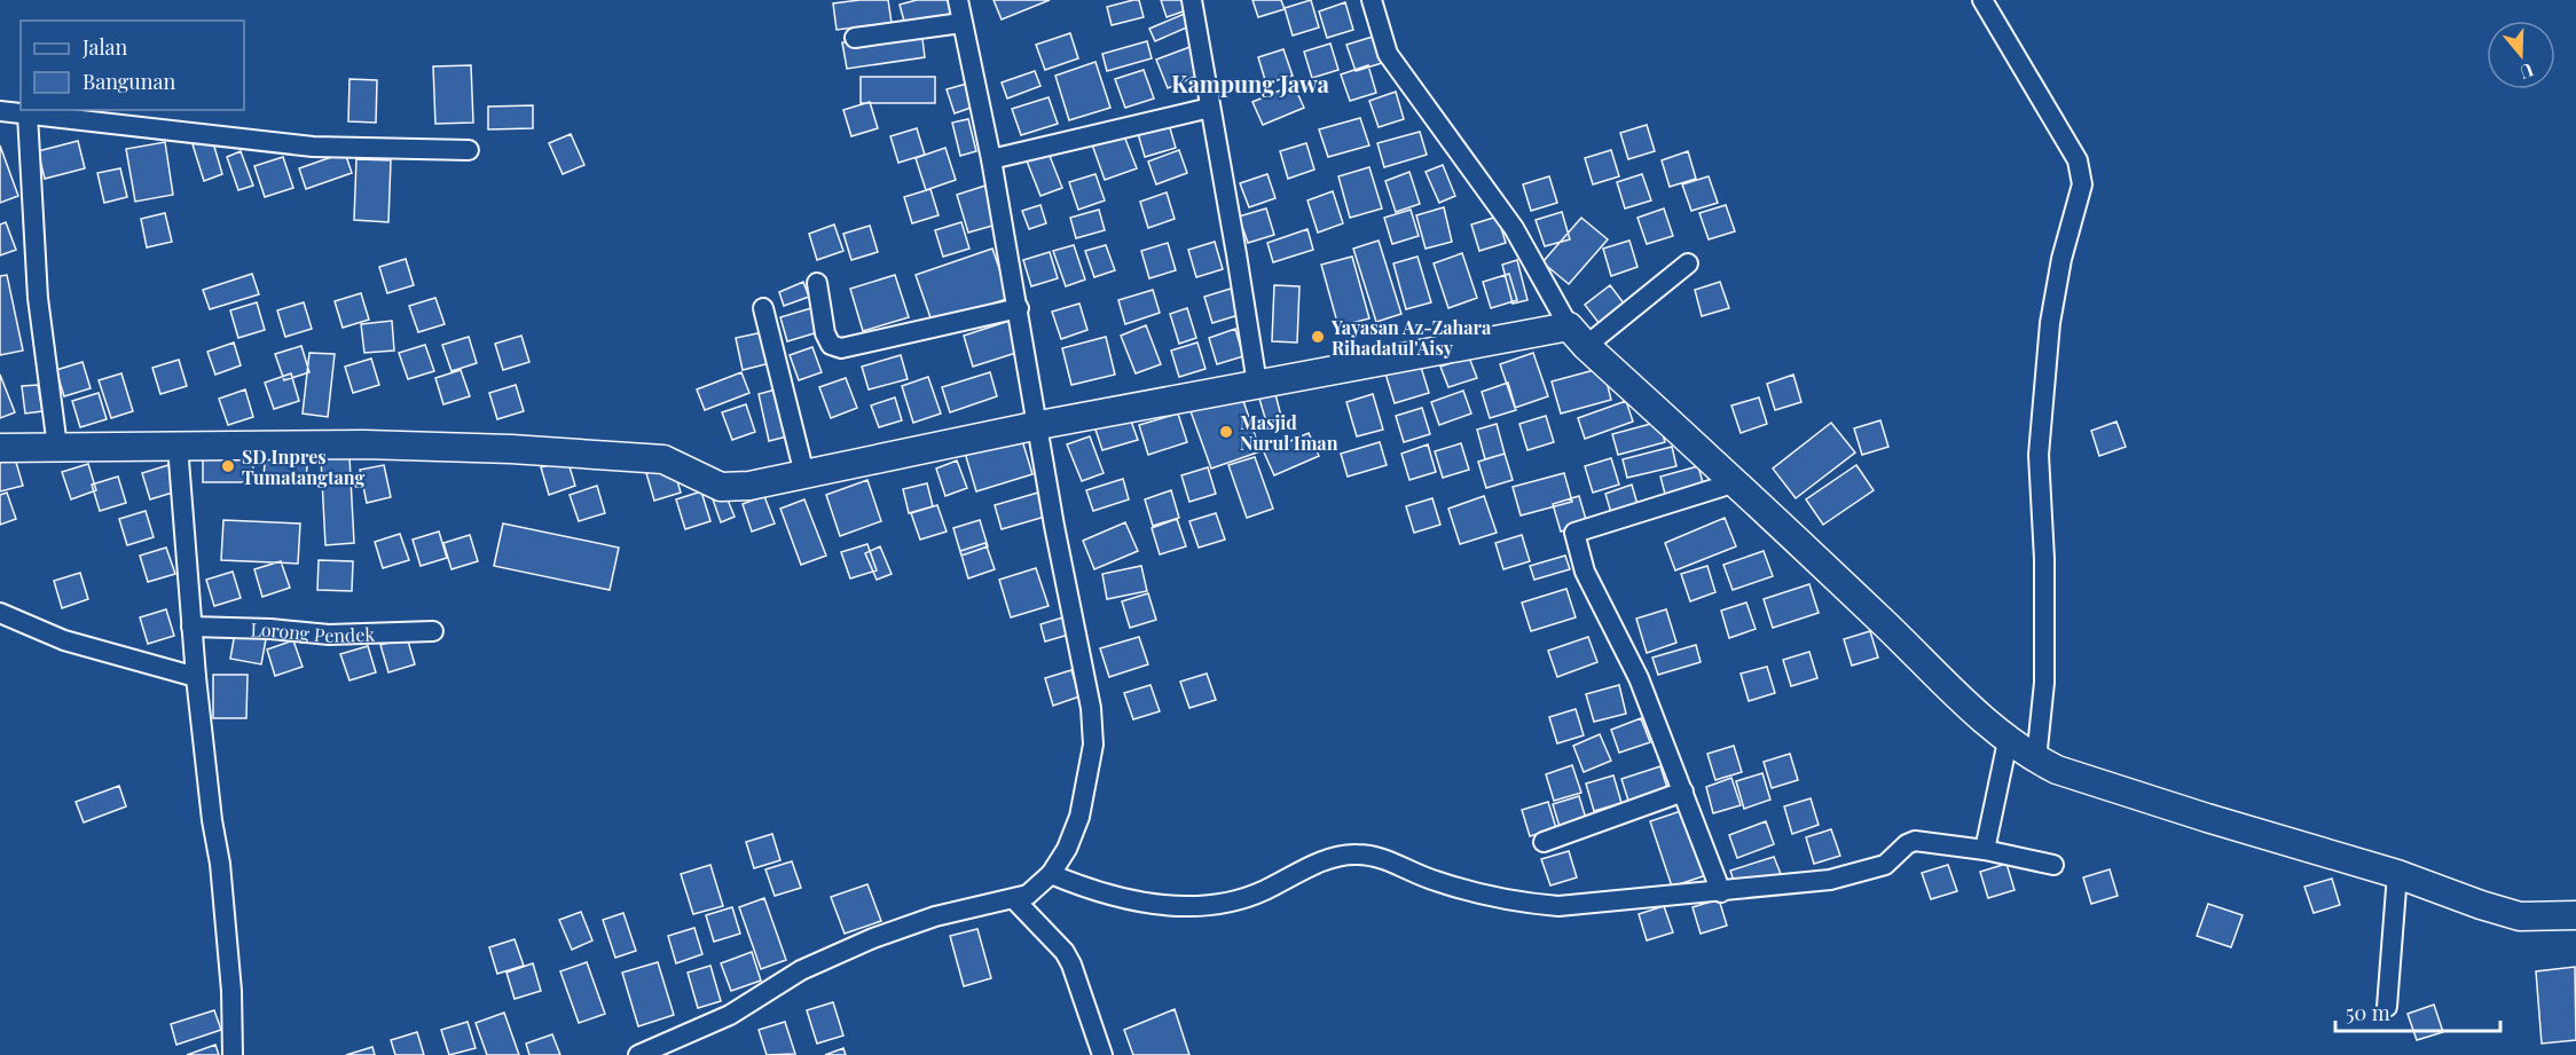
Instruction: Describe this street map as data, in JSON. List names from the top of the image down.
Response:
{
  "streets": {
    "street": ["Lorong Pendek"]
  },
  "districts": ["Kampung Jawa"],
  "places": ["Yayasan Az-Zahara Rihadatul'Aisy", "Masjid Nurul Iman", "SD Inpres Tumatangtang"],
  "legend": ["Jalan", "Bangunan"],
  "scale_bar": "50 m",
  "north": "bottom"
}
